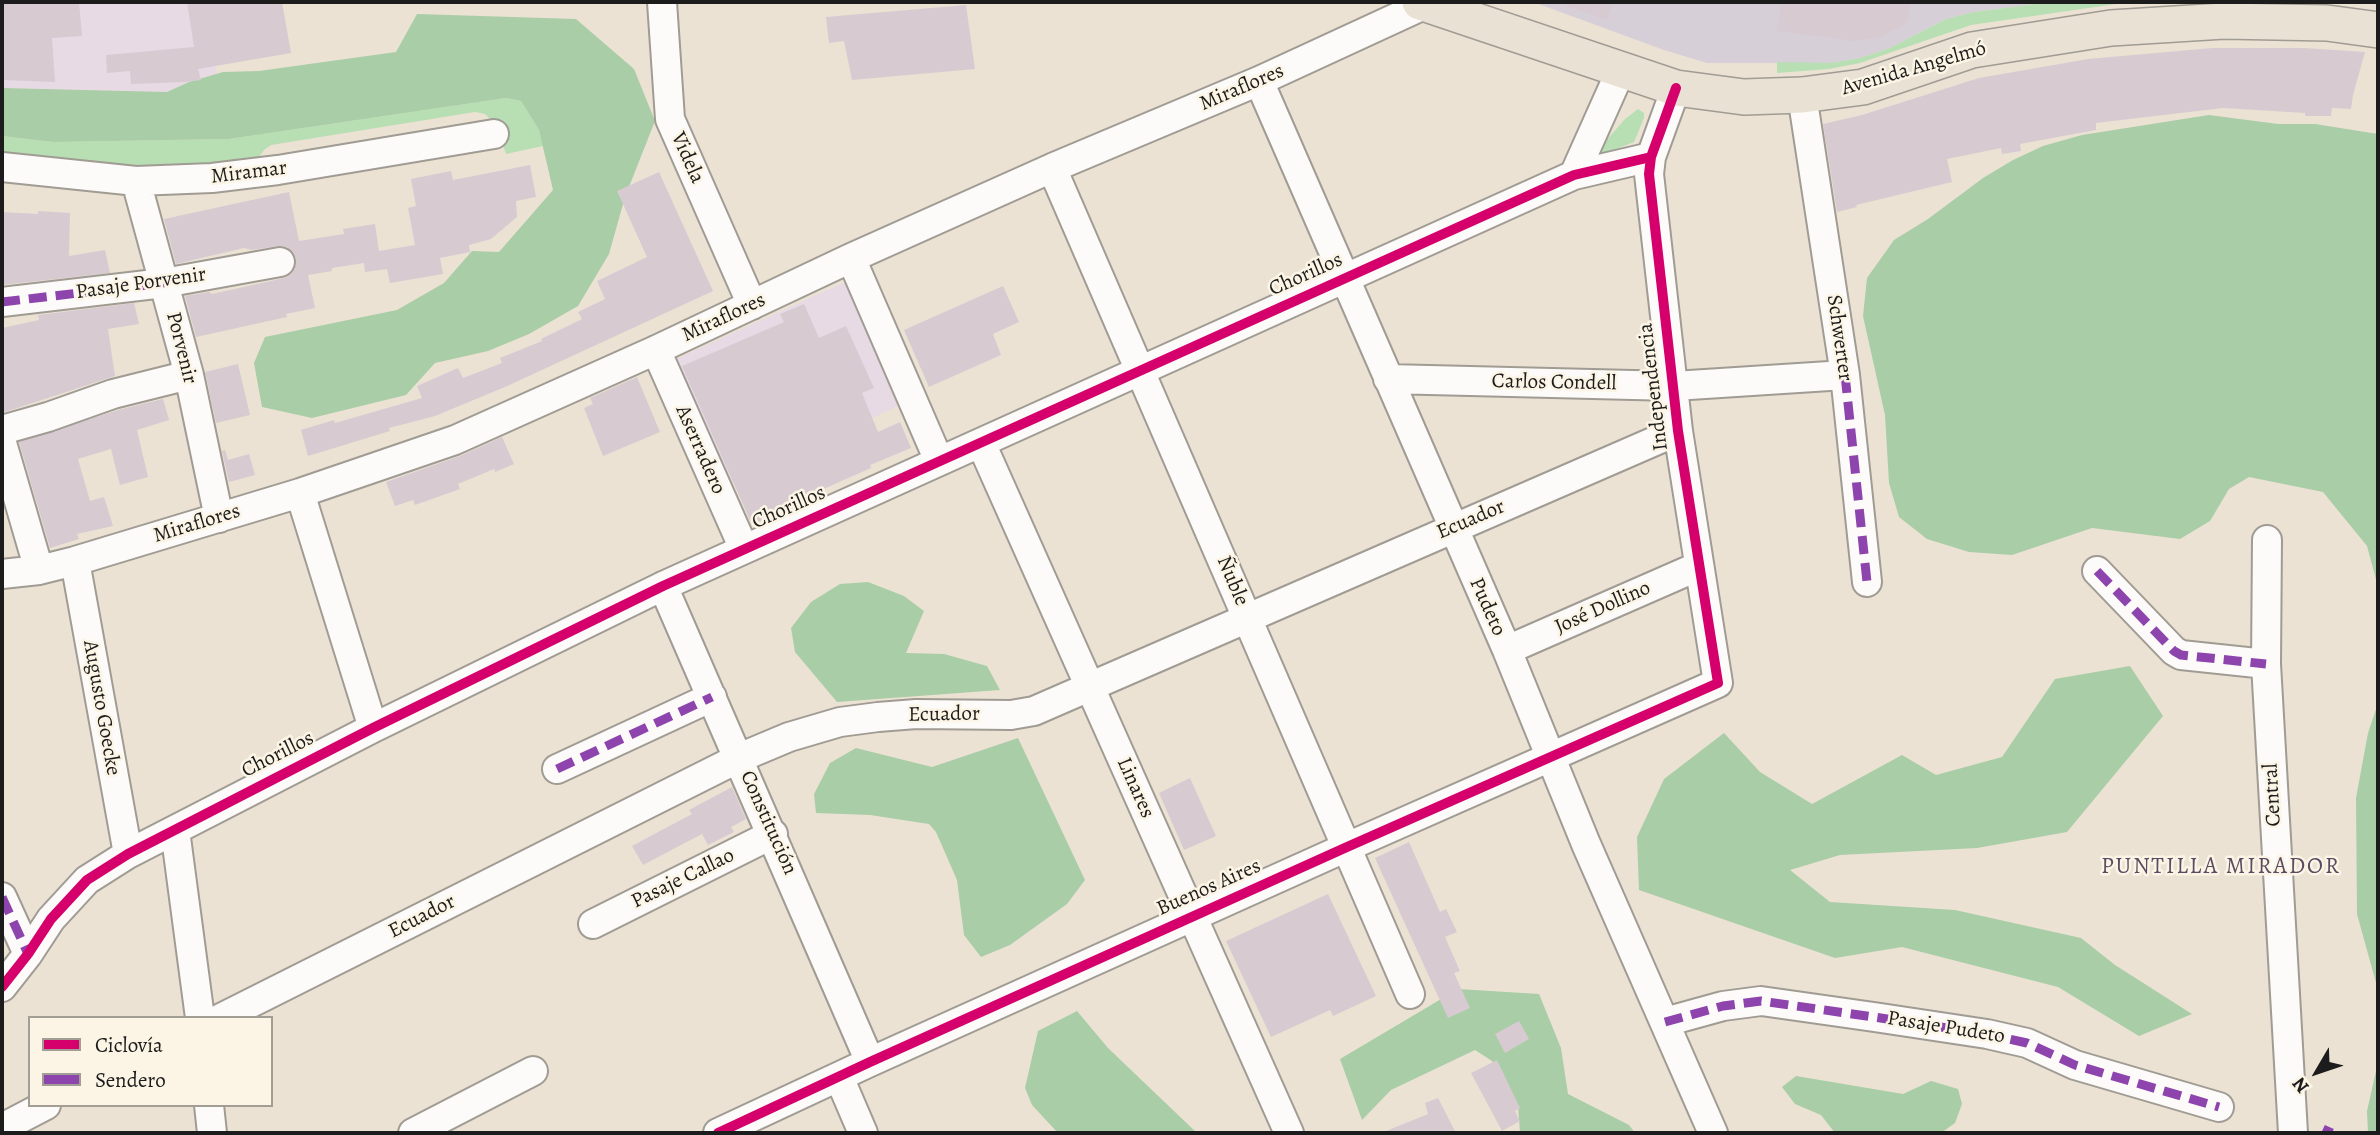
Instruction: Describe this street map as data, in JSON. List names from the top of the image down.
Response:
{
  "streets": {
    "main road": ["Avenida Angelmó"],
    "street": [
      "Miraflores",
      "Videla",
      "Miramar",
      "Chorillos",
      "Pasaje Porvenir",
      "Schwerter",
      "Porvenir",
      "Carlos Condell",
      "Independencia",
      "Aserradero",
      "Ecuador",
      "Ñuble",
      "Pudeto",
      "José Dollino",
      "Augusto Goecke",
      "Linares",
      "Central",
      "Constitución",
      "Pasaje Callao",
      "Buenos Aires",
      "Pasaje Pudeto"
    ]
  },
  "crossings": [
    ["Avenida Angelmó", "Miraflores"],
    ["Avenida Angelmó", "Schwerter"],
    ["Avenida Angelmó", "Independencia"],
    ["Miraflores", "Videla"],
    ["Miraflores", "Porvenir"],
    ["Miraflores", "Aserradero"],
    ["Miraflores", "Ñuble"],
    ["Miraflores", "Pudeto"],
    ["Miraflores", "Augusto Goecke"],
    ["Miramar", "Porvenir"],
    ["Chorillos", "Independencia"],
    ["Chorillos", "Aserradero"],
    ["Chorillos", "Ñuble"],
    ["Chorillos", "Pudeto"],
    ["Chorillos", "Augusto Goecke"],
    ["Chorillos", "Linares"],
    ["Chorillos", "Constitución"],
    ["Pasaje Porvenir", "Porvenir"],
    ["Schwerter", "Carlos Condell"],
    ["Carlos Condell", "Independencia"],
    ["Carlos Condell", "Pudeto"],
    ["Independencia", "Ecuador"],
    ["Independencia", "José Dollino"],
    ["Independencia", "Buenos Aires"],
    ["Ecuador", "Ñuble"],
    ["Ecuador", "Pudeto"],
    ["Ecuador", "Linares"],
    ["Ecuador", "Constitución"],
    ["Ñuble", "Buenos Aires"],
    ["Pudeto", "José Dollino"],
    ["Pudeto", "Buenos Aires"],
    ["Pudeto", "Pasaje Pudeto"],
    ["Linares", "Buenos Aires"],
    ["Constitución", "Pasaje Callao"],
    ["Constitución", "Buenos Aires"]
  ],
  "districts": ["PUNTILLA MIRADOR"],
  "legend": ["Ciclovía", "Sendero"],
  "north": "bottom left"
}
